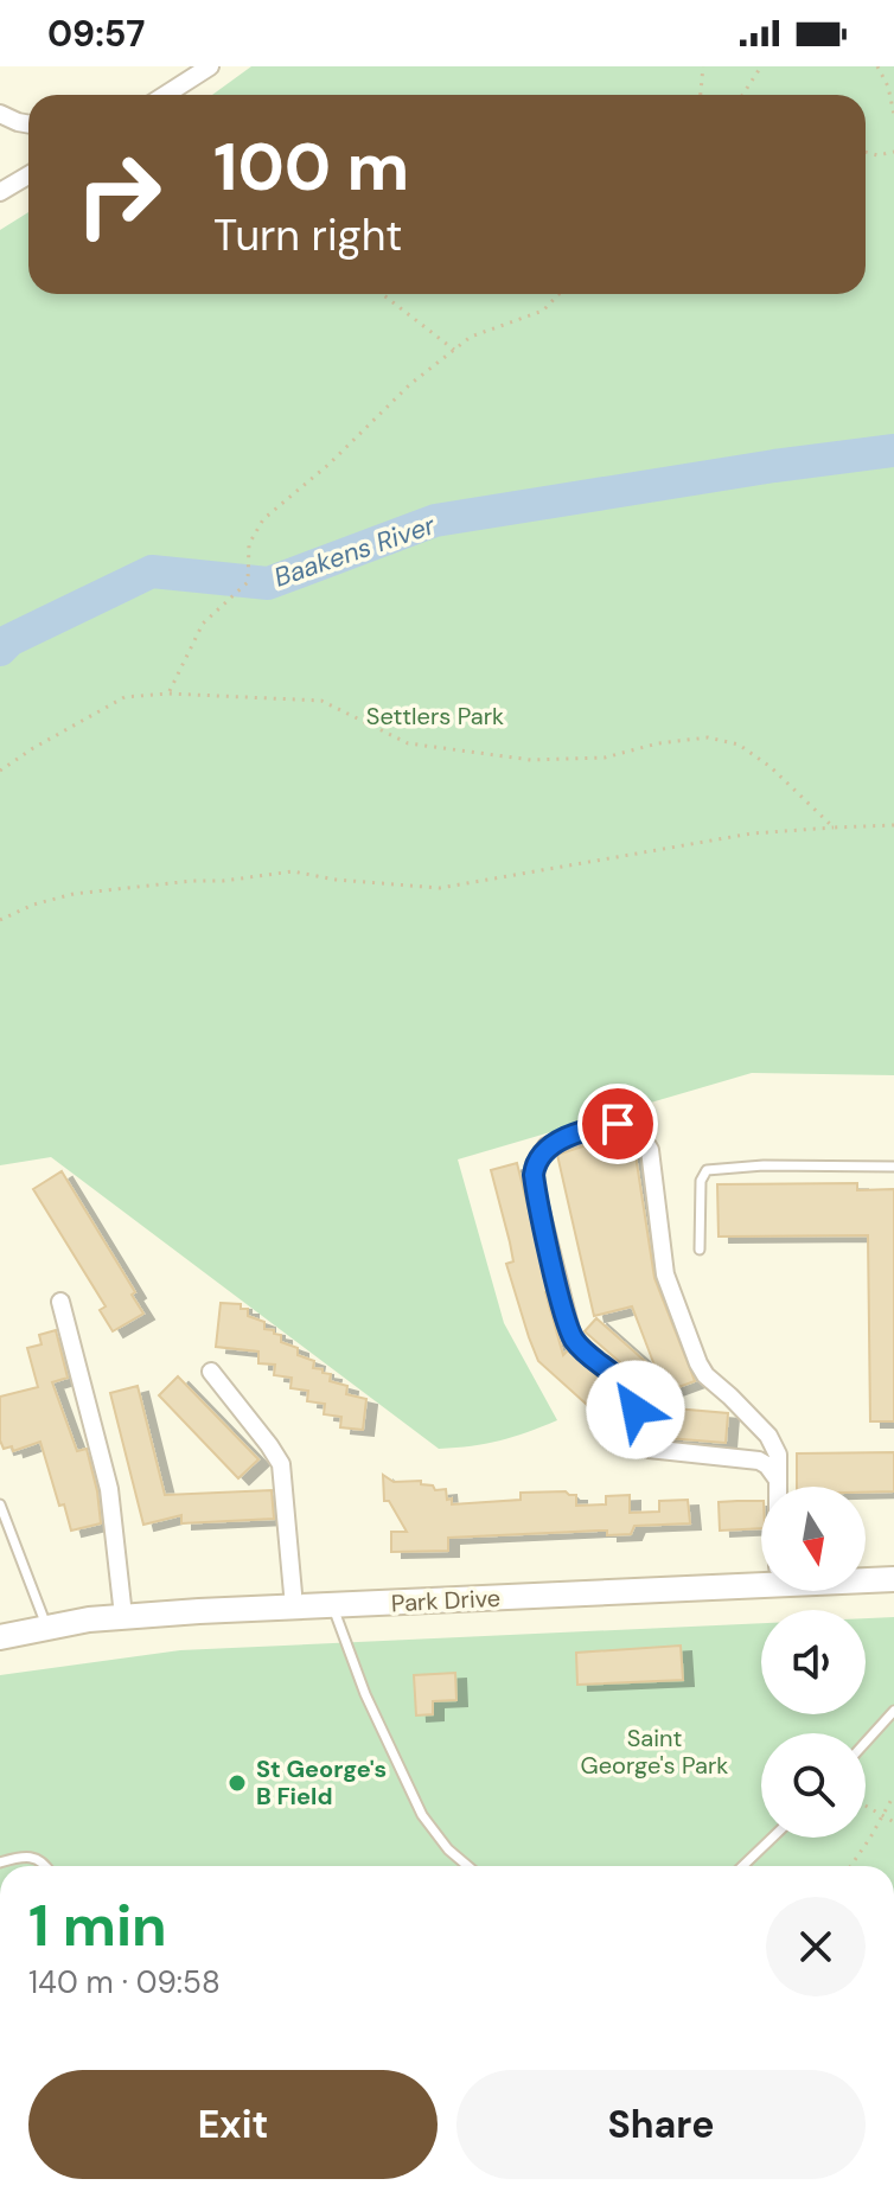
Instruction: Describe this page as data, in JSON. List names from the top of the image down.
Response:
{
  "streets": {
    "street": ["Park Drive"]
  },
  "water": ["Baakens River"],
  "parks": ["Settlers Park", "Saint George's Park"],
  "places": ["St George's B Field"],
  "north": "bottom",
  "page": {
    "status": "09:57",
    "turn": ["100 m", "Turn right"],
    "heading": ["1 min", "140 m · 09:58"],
    "buttons": ["Exit", "Share"]
  }
}
